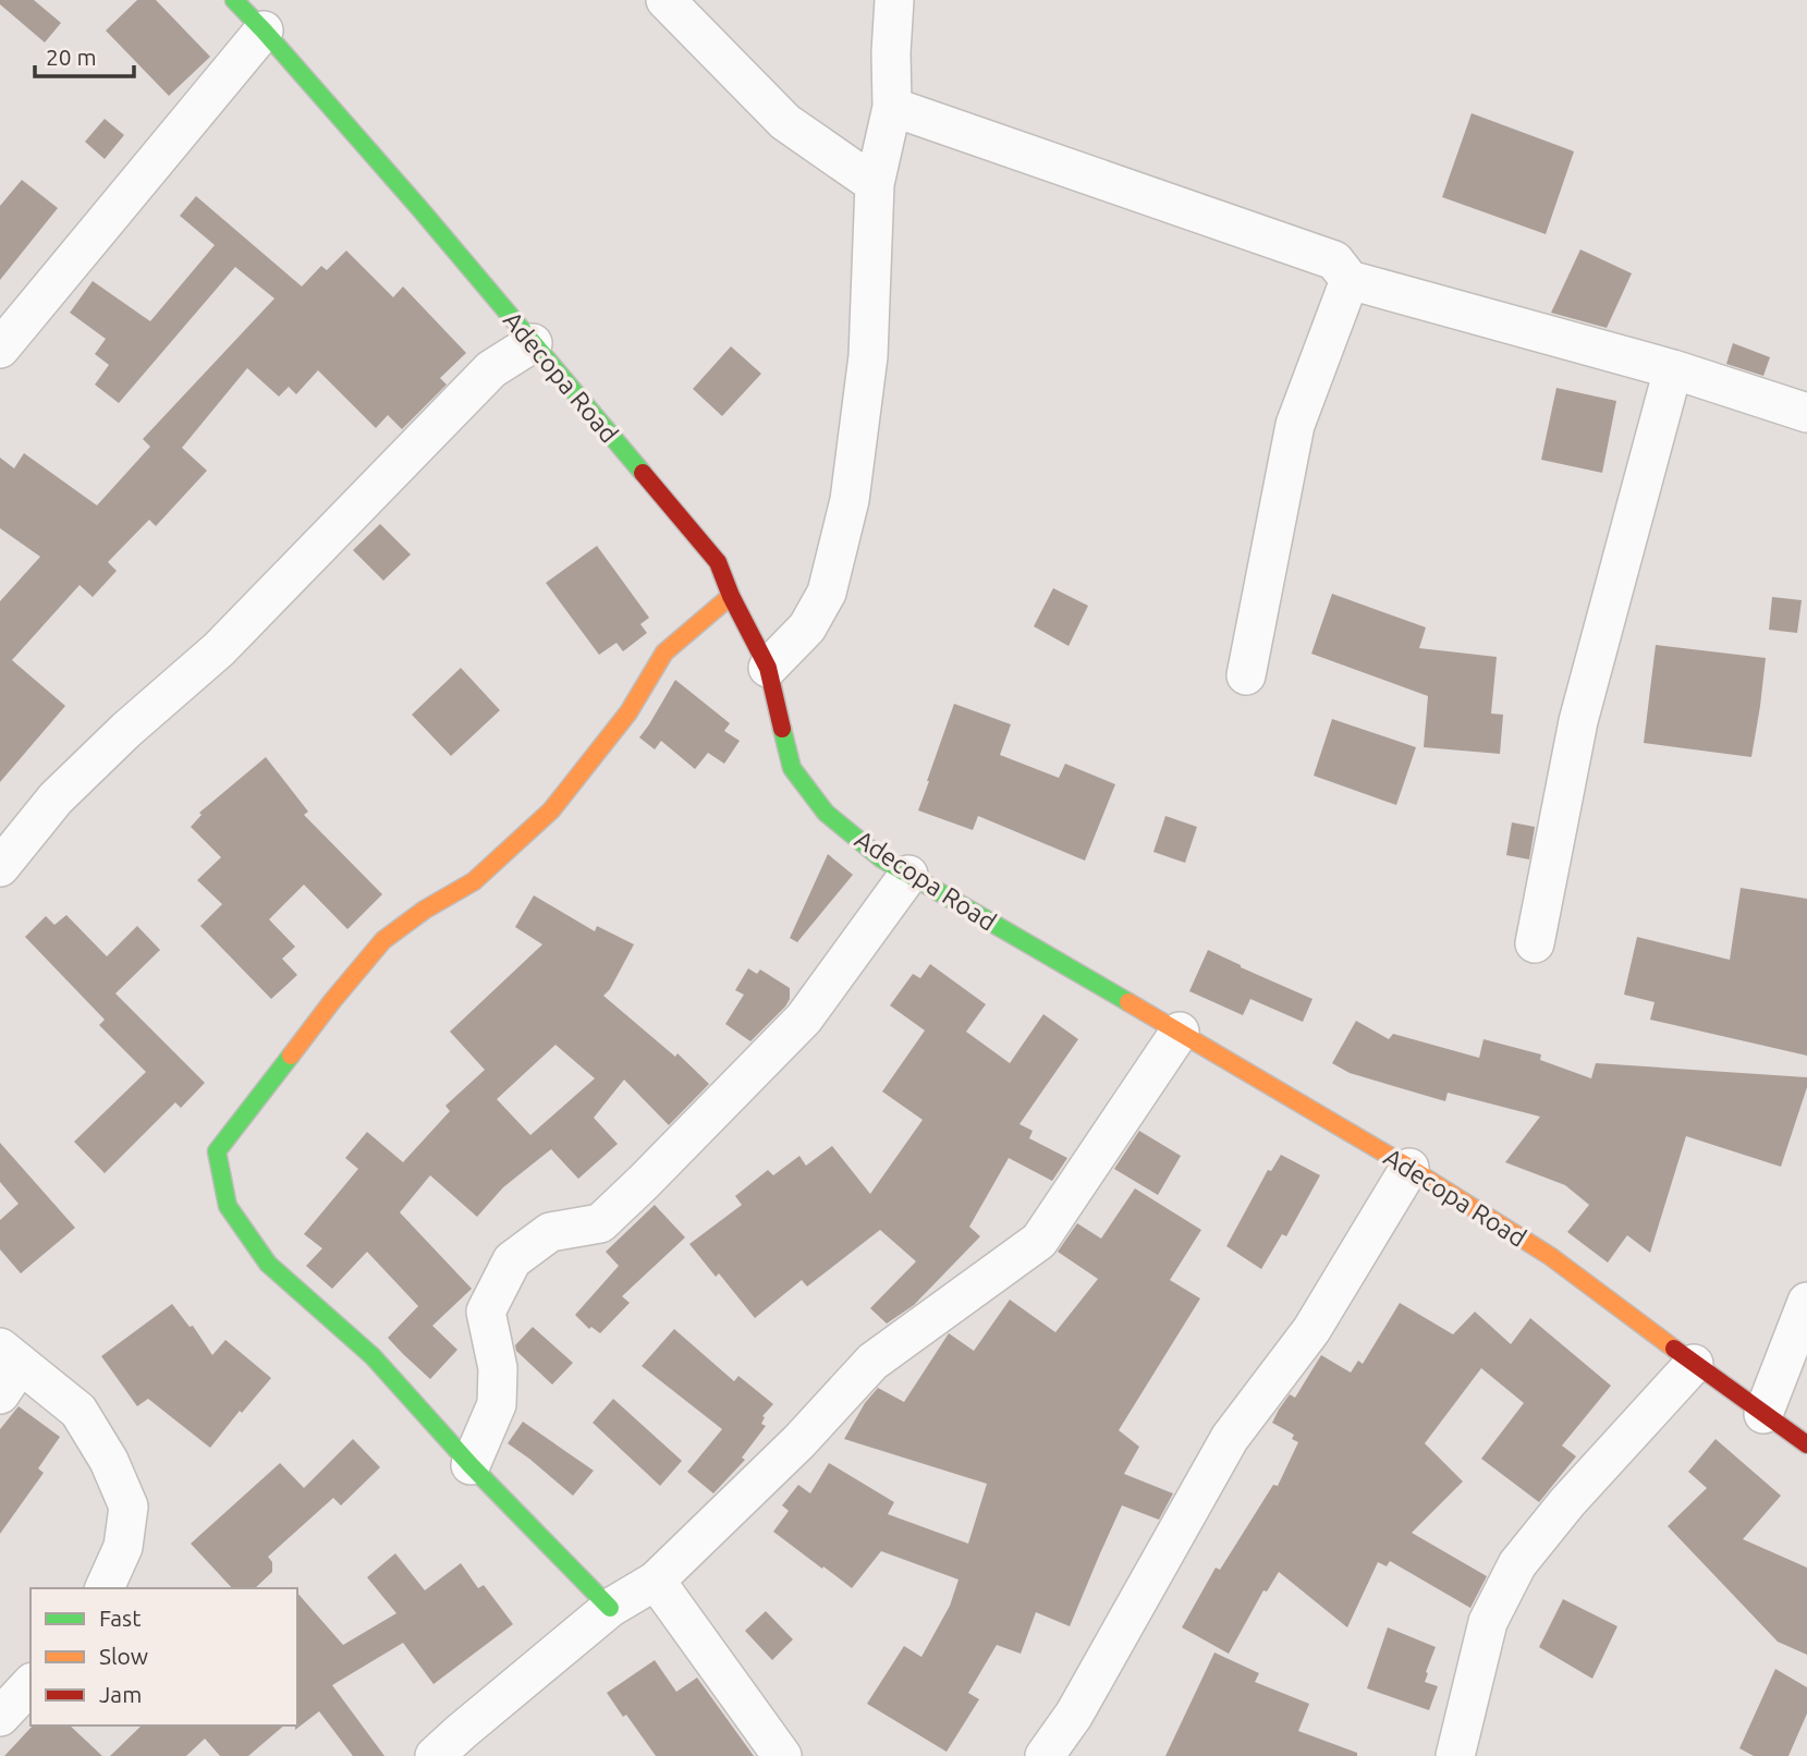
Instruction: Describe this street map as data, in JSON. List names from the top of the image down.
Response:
{
  "streets": {
    "street": ["Adecopa Road"]
  },
  "legend": ["Fast", "Slow", "Jam"],
  "scale_bar": "20 m"
}
